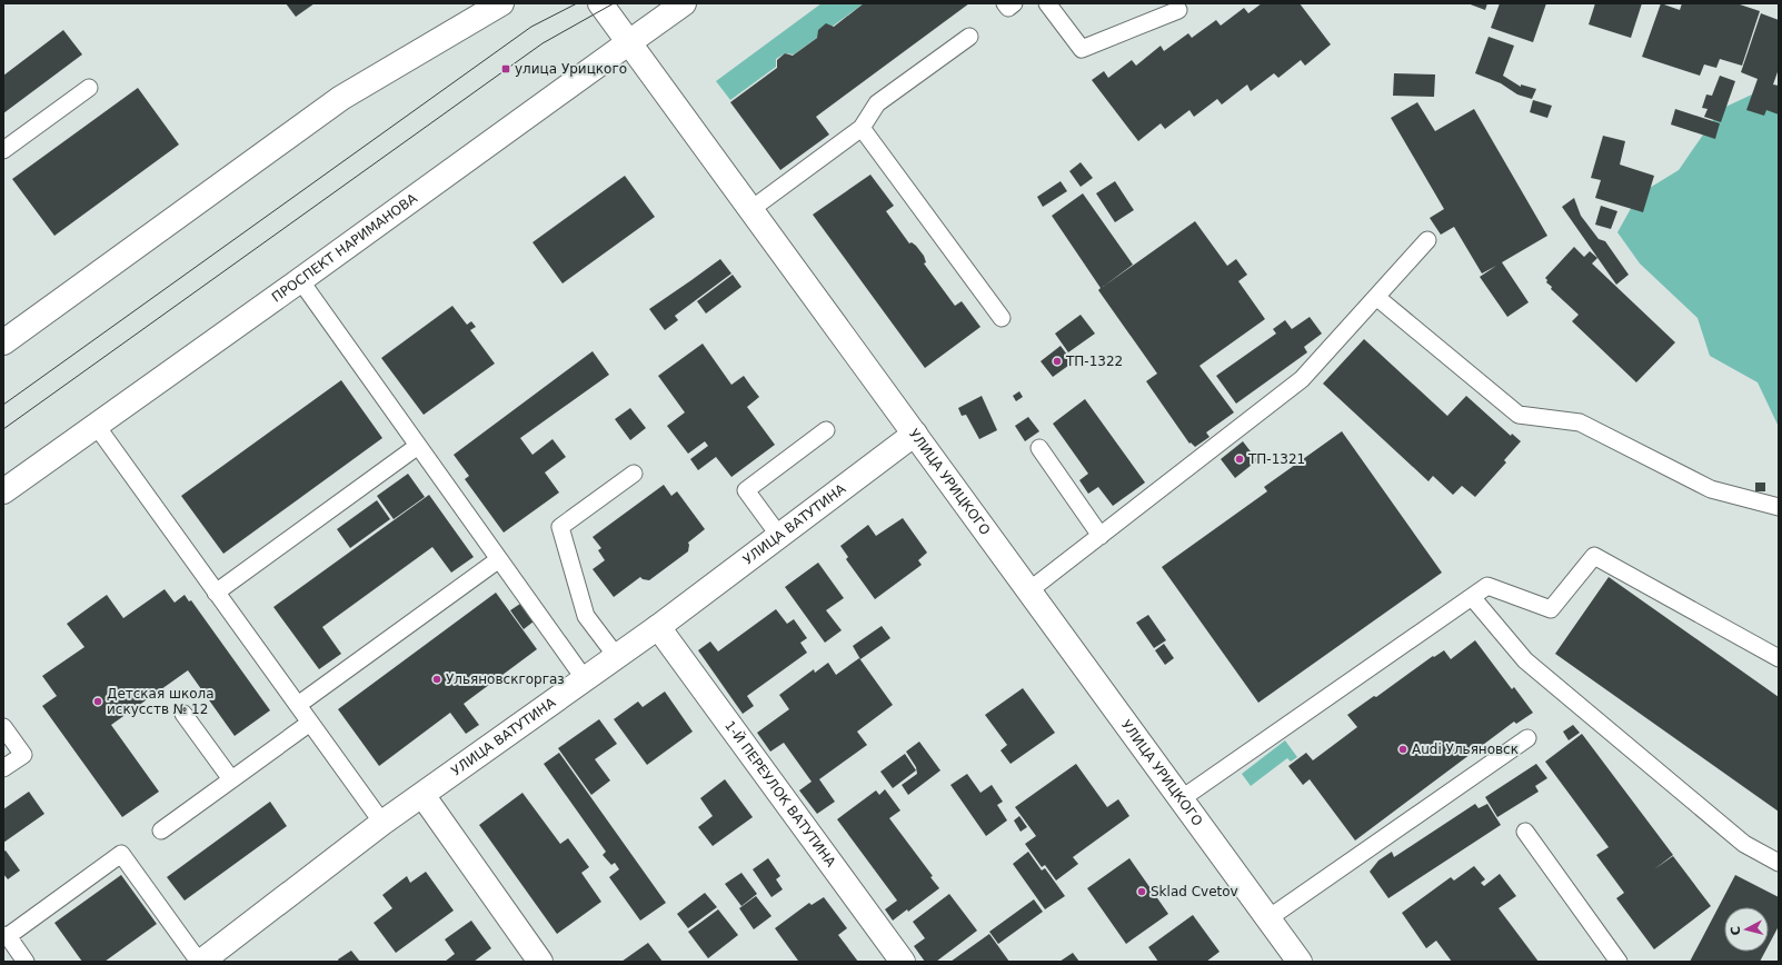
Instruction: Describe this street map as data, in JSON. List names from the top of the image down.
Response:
{
  "streets": {
    "main road": [
      "ПРОСПЕКТ НАРИМАНОВА",
      "УЛИЦА УРИЦКОГО",
      "УЛИЦА ВАТУТИНА",
      "1-Й ПЕРЕУЛОК ВАТУТИНА"
    ]
  },
  "crossings": [
    ["ПРОСПЕКТ НАРИМАНОВА", "УЛИЦА УРИЦКОГО"],
    ["УЛИЦА УРИЦКОГО", "УЛИЦА ВАТУТИНА"],
    ["УЛИЦА ВАТУТИНА", "1-Й ПЕРЕУЛОК ВАТУТИНА"]
  ],
  "places": {
    "transit": ["улица Урицкого"],
    "other": [
      "ТП-1322",
      "ТП-1321",
      "Ульяновскгоргаз",
      "Детская школа искусств № 12",
      "Audi Ульяновск",
      "Sklad Cvetov"
    ]
  },
  "north": "left"
}
